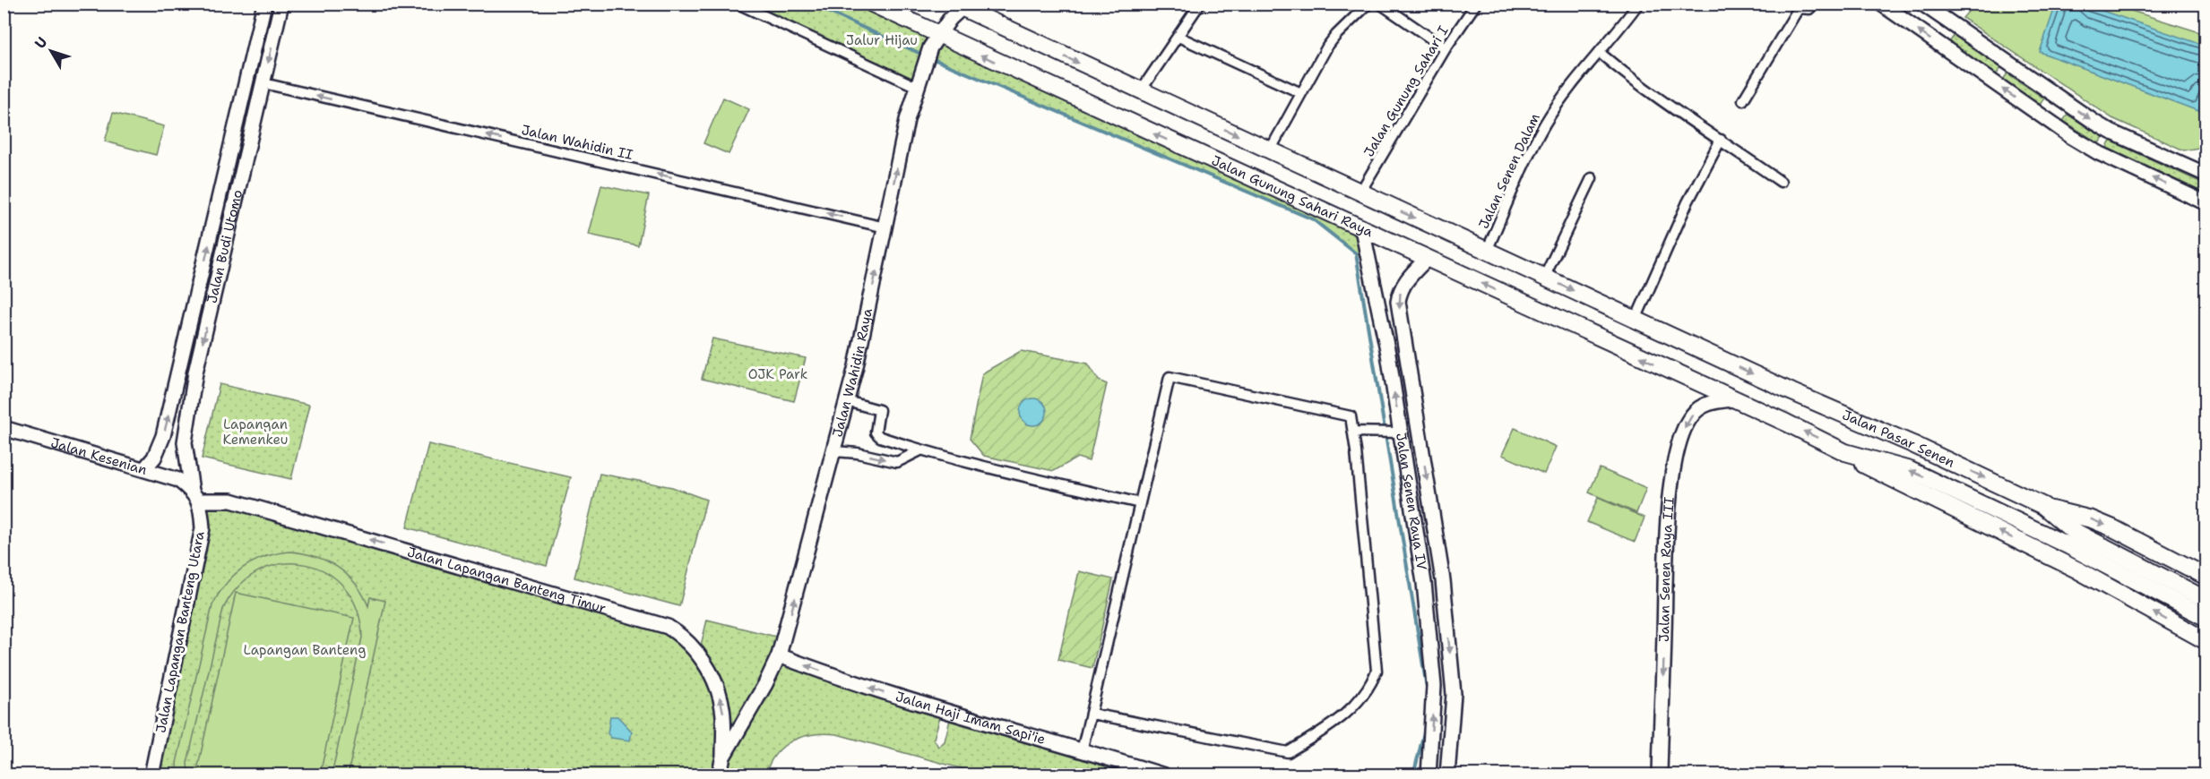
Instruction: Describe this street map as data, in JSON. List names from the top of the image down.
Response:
{
  "streets": {
    "main road": ["Jalan Gunung Sahari Raya", "Jalan Pasar Senen"],
    "street": [
      "Jalan Gunung Sahari I",
      "Jalan Wahidin II",
      "Jalan Senen Dalam",
      "Jalan Budi Utomo",
      "Jalan Wahidin Raya",
      "Jalan Kesenian",
      "Jalan Senen Raya IV",
      "Jalan Senen Raya III",
      "Jalan Lapangan Banteng Timur",
      "Jalan Lapangan Banteng Utara",
      "Jalan Haji Imam Sapi'ie"
    ]
  },
  "crossings": [
    ["Jalan Wahidin II", "Jalan Budi Utomo"],
    ["Jalan Wahidin II", "Jalan Wahidin Raya"],
    ["Jalan Gunung Sahari Raya", "Jalan Wahidin Raya"],
    ["Jalan Gunung Sahari Raya", "Jalan Pasar Senen"],
    ["Jalan Gunung Sahari Raya", "Jalan Senen Raya IV"],
    ["Jalan Budi Utomo", "Jalan Kesenian"],
    ["Jalan Budi Utomo", "Jalan Lapangan Banteng Timur"],
    ["Jalan Budi Utomo", "Jalan Lapangan Banteng Utara"],
    ["Jalan Wahidin Raya", "Jalan Lapangan Banteng Timur"],
    ["Jalan Wahidin Raya", "Jalan Haji Imam Sapi'ie"],
    ["Jalan Pasar Senen", "Jalan Senen Raya III"],
    ["Jalan Kesenian", "Jalan Lapangan Banteng Timur"],
    ["Jalan Kesenian", "Jalan Lapangan Banteng Utara"],
    ["Jalan Lapangan Banteng Timur", "Jalan Lapangan Banteng Utara"]
  ],
  "one_way": [
    "Jalan Wahidin II",
    "Jalan Wahidin Raya",
    "Jalan Senen Raya III",
    "Jalan Lapangan Banteng Timur",
    "Jalan Haji Imam Sapi'ie"
  ],
  "parks": [
    "Jalur Hijau",
    "OJK Park",
    "Lapangan Kemenkeu",
    "Lapangan Banteng"
  ],
  "north": "top left"
}
